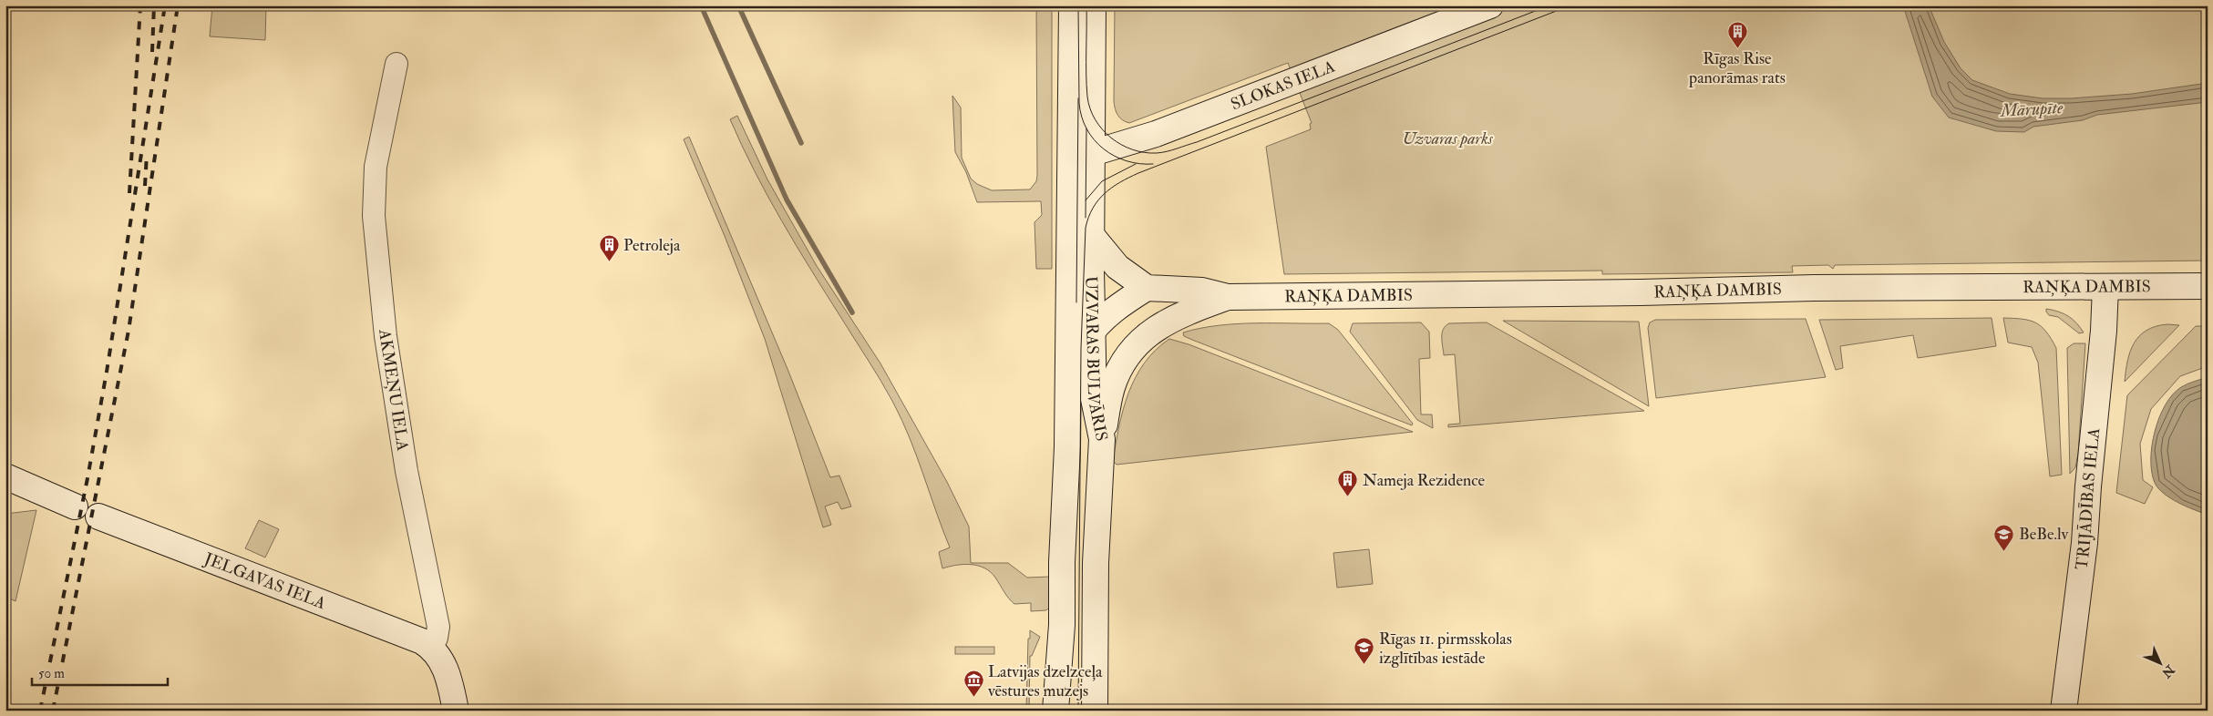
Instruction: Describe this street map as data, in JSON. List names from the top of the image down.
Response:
{
  "streets": {
    "main road": [
      "SLOKAS IELA",
      "RAŅĶA DAMBIS",
      "UZVARAS BULVĀRIS",
      "TRIJĀDĪBAS IELA",
      "JELGAVAS IELA"
    ],
    "street": ["AKMEŅU IELA"]
  },
  "crossings": [
    ["SLOKAS IELA", "UZVARAS BULVĀRIS"],
    ["RAŅĶA DAMBIS", "UZVARAS BULVĀRIS"],
    ["RAŅĶA DAMBIS", "TRIJĀDĪBAS IELA"],
    ["AKMEŅU IELA", "JELGAVAS IELA"]
  ],
  "water": ["Mārupīte"],
  "parks": ["Uzvaras parks"],
  "places": {
    "building": ["Rīgas Rise panorāmas rats", "Petroleja", "Nameja Rezidence"],
    "school or university": ["BeBe.lv", "Rīgas 11. pirmsskolas izglītības iestāde"],
    "museum": ["Latvijas dzelzceļa vēstures muzejs"]
  },
  "scale_bar": "50 m",
  "north": "bottom right"
}
